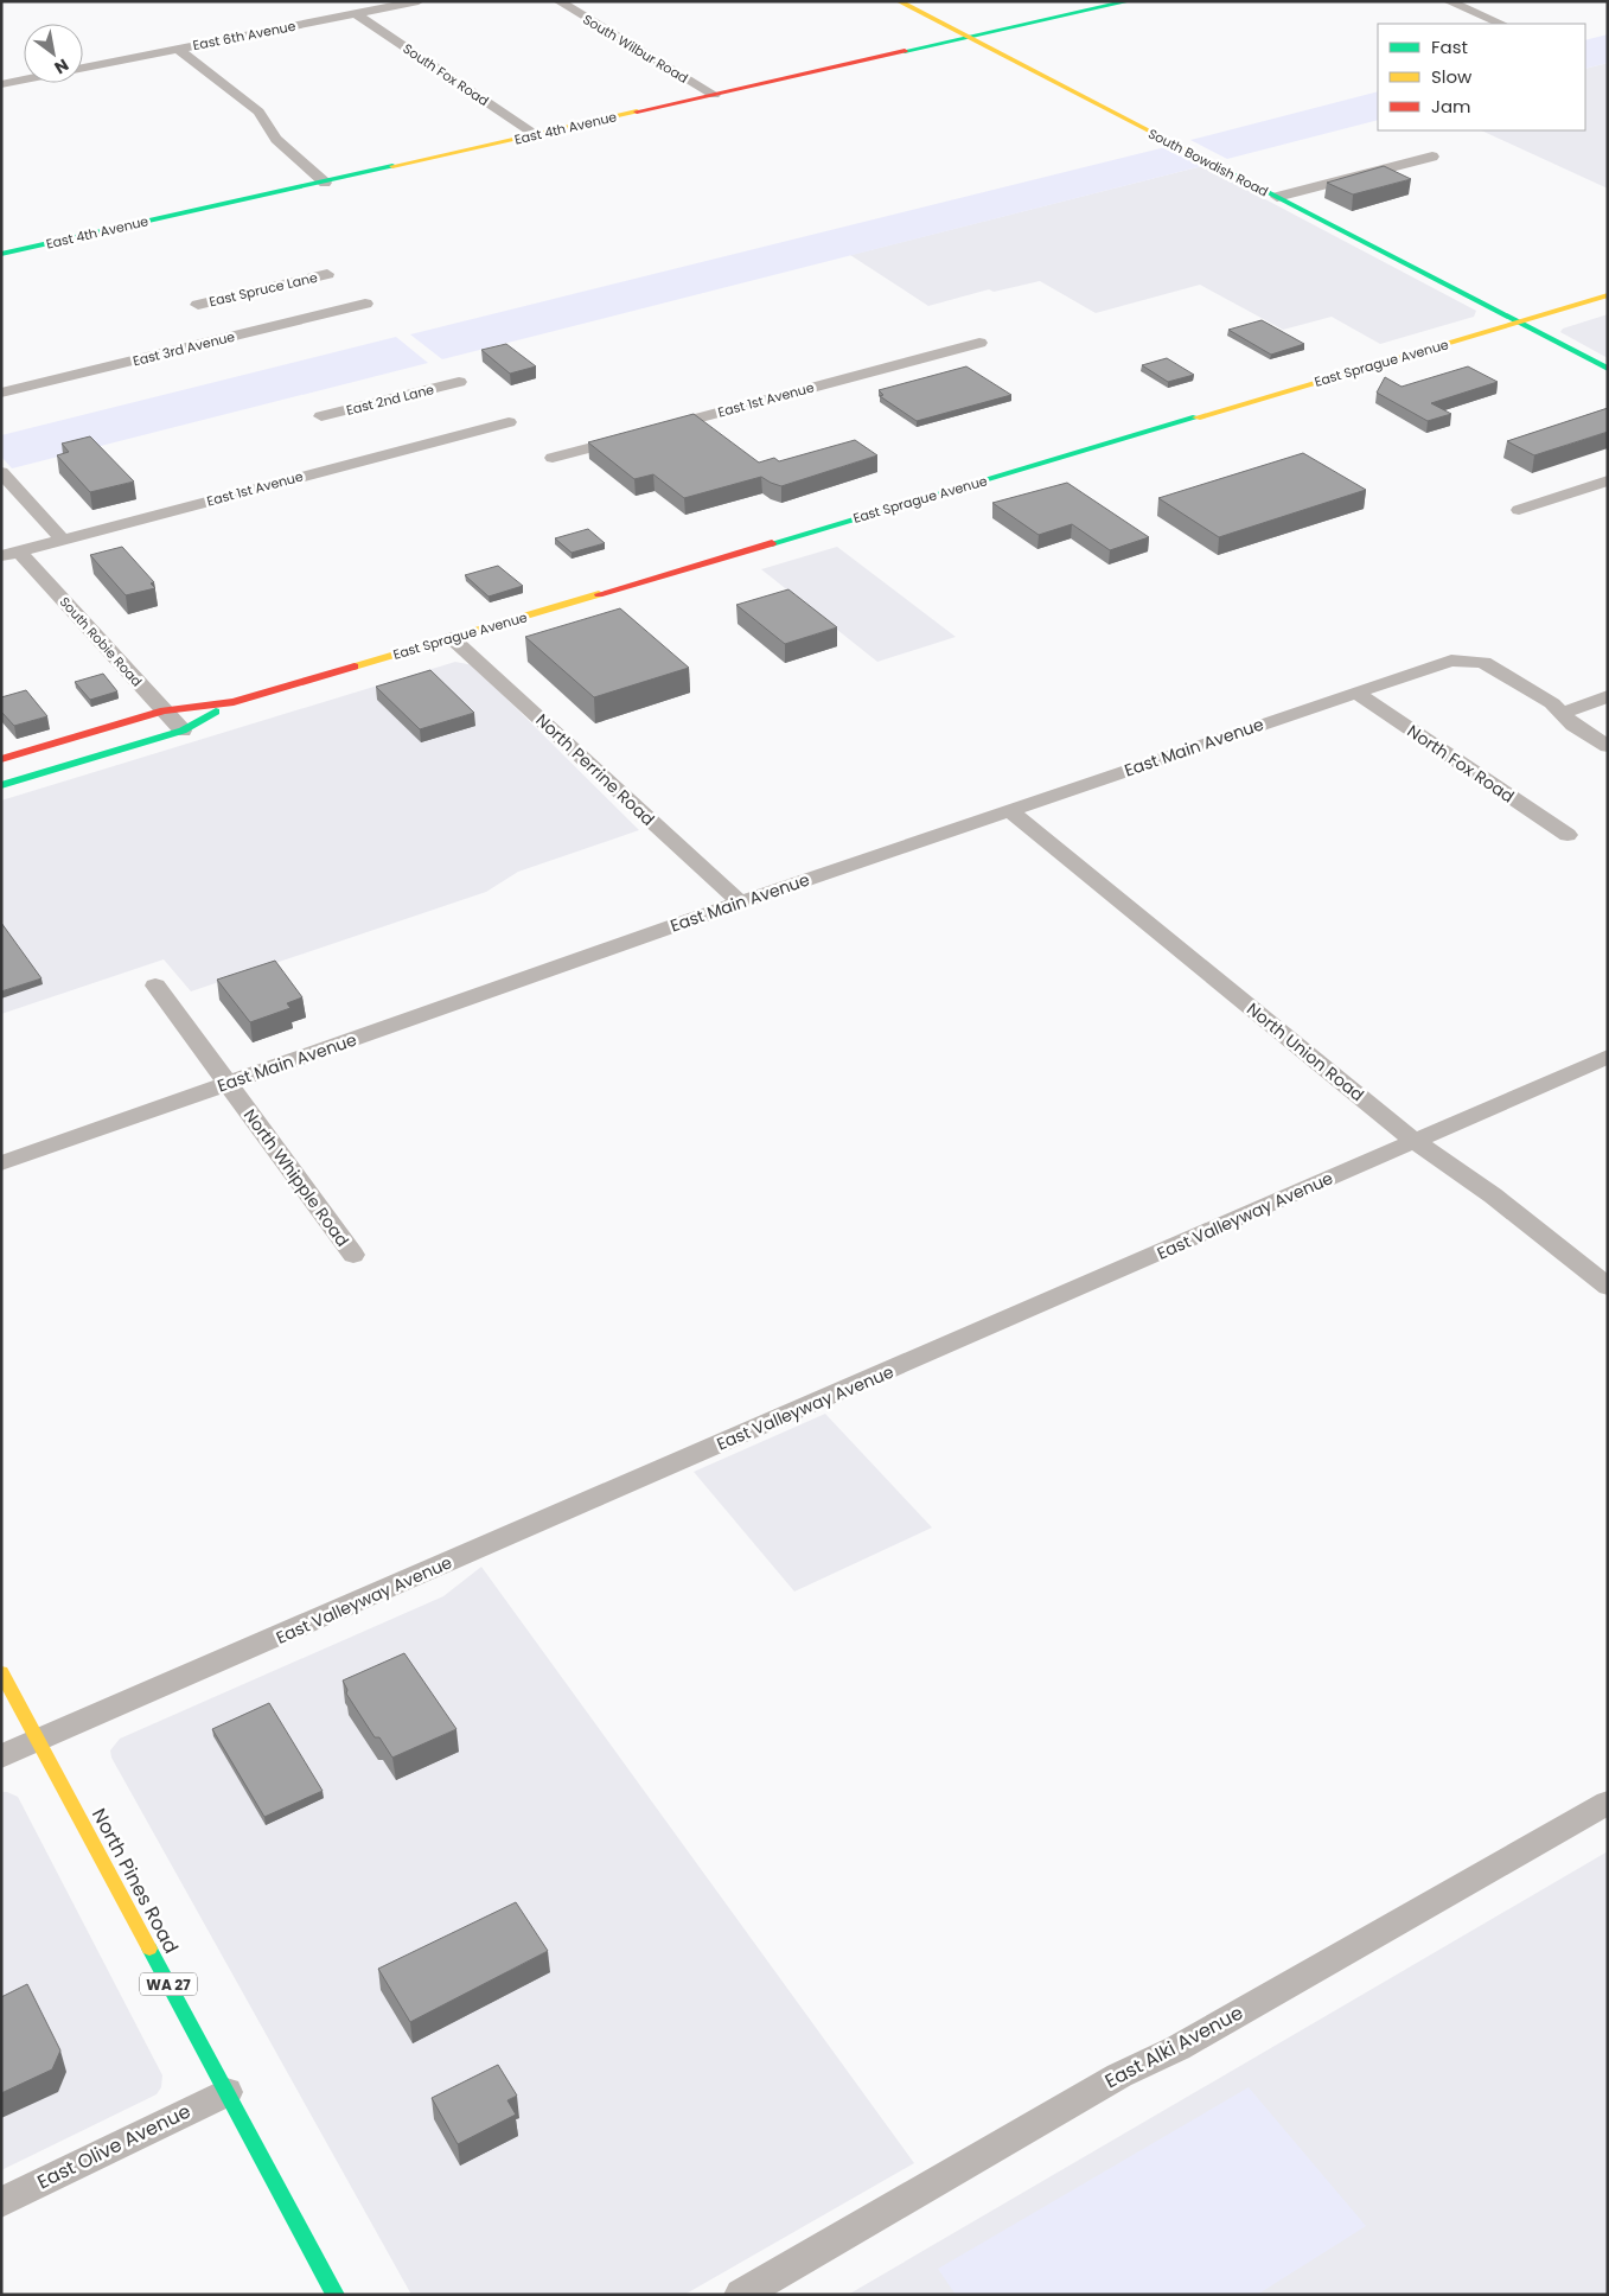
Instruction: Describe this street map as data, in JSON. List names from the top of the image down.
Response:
{
  "streets": {
    "street": [
      "East 6th Avenue",
      "South Wilbur Road",
      "South Fox Road",
      "East 4th Avenue",
      "South Bowdish Road",
      "East Spruce Lane",
      "East 3rd Avenue",
      "East Sprague Avenue",
      "East 2nd Lane",
      "East 1st Avenue",
      "South Robie Road",
      "East Main Avenue",
      "North Fox Road",
      "North Perrine Road",
      "North Union Road",
      "North Whipple Road",
      "East Valleyway Avenue",
      "North Pines Road",
      "WA 27",
      "East Alki Avenue",
      "East Olive Avenue"
    ]
  },
  "crossings": [
    ["East 6th Avenue", "South Fox Road"],
    ["South Wilbur Road", "East 4th Avenue"],
    ["South Fox Road", "East 4th Avenue"],
    ["East 4th Avenue", "South Bowdish Road"],
    ["South Bowdish Road", "East Sprague Avenue"],
    ["East Sprague Avenue", "South Robie Road"],
    ["East Sprague Avenue", "North Perrine Road"],
    ["East 1st Avenue", "South Robie Road"],
    ["East Main Avenue", "North Fox Road"],
    ["East Main Avenue", "North Perrine Road"],
    ["East Main Avenue", "North Union Road"],
    ["East Main Avenue", "North Whipple Road"],
    ["North Union Road", "East Valleyway Avenue"],
    ["East Valleyway Avenue", "North Pines Road"],
    ["North Pines Road", "East Olive Avenue"]
  ],
  "legend": ["Fast", "Slow", "Jam"],
  "north": "bottom right"
}
